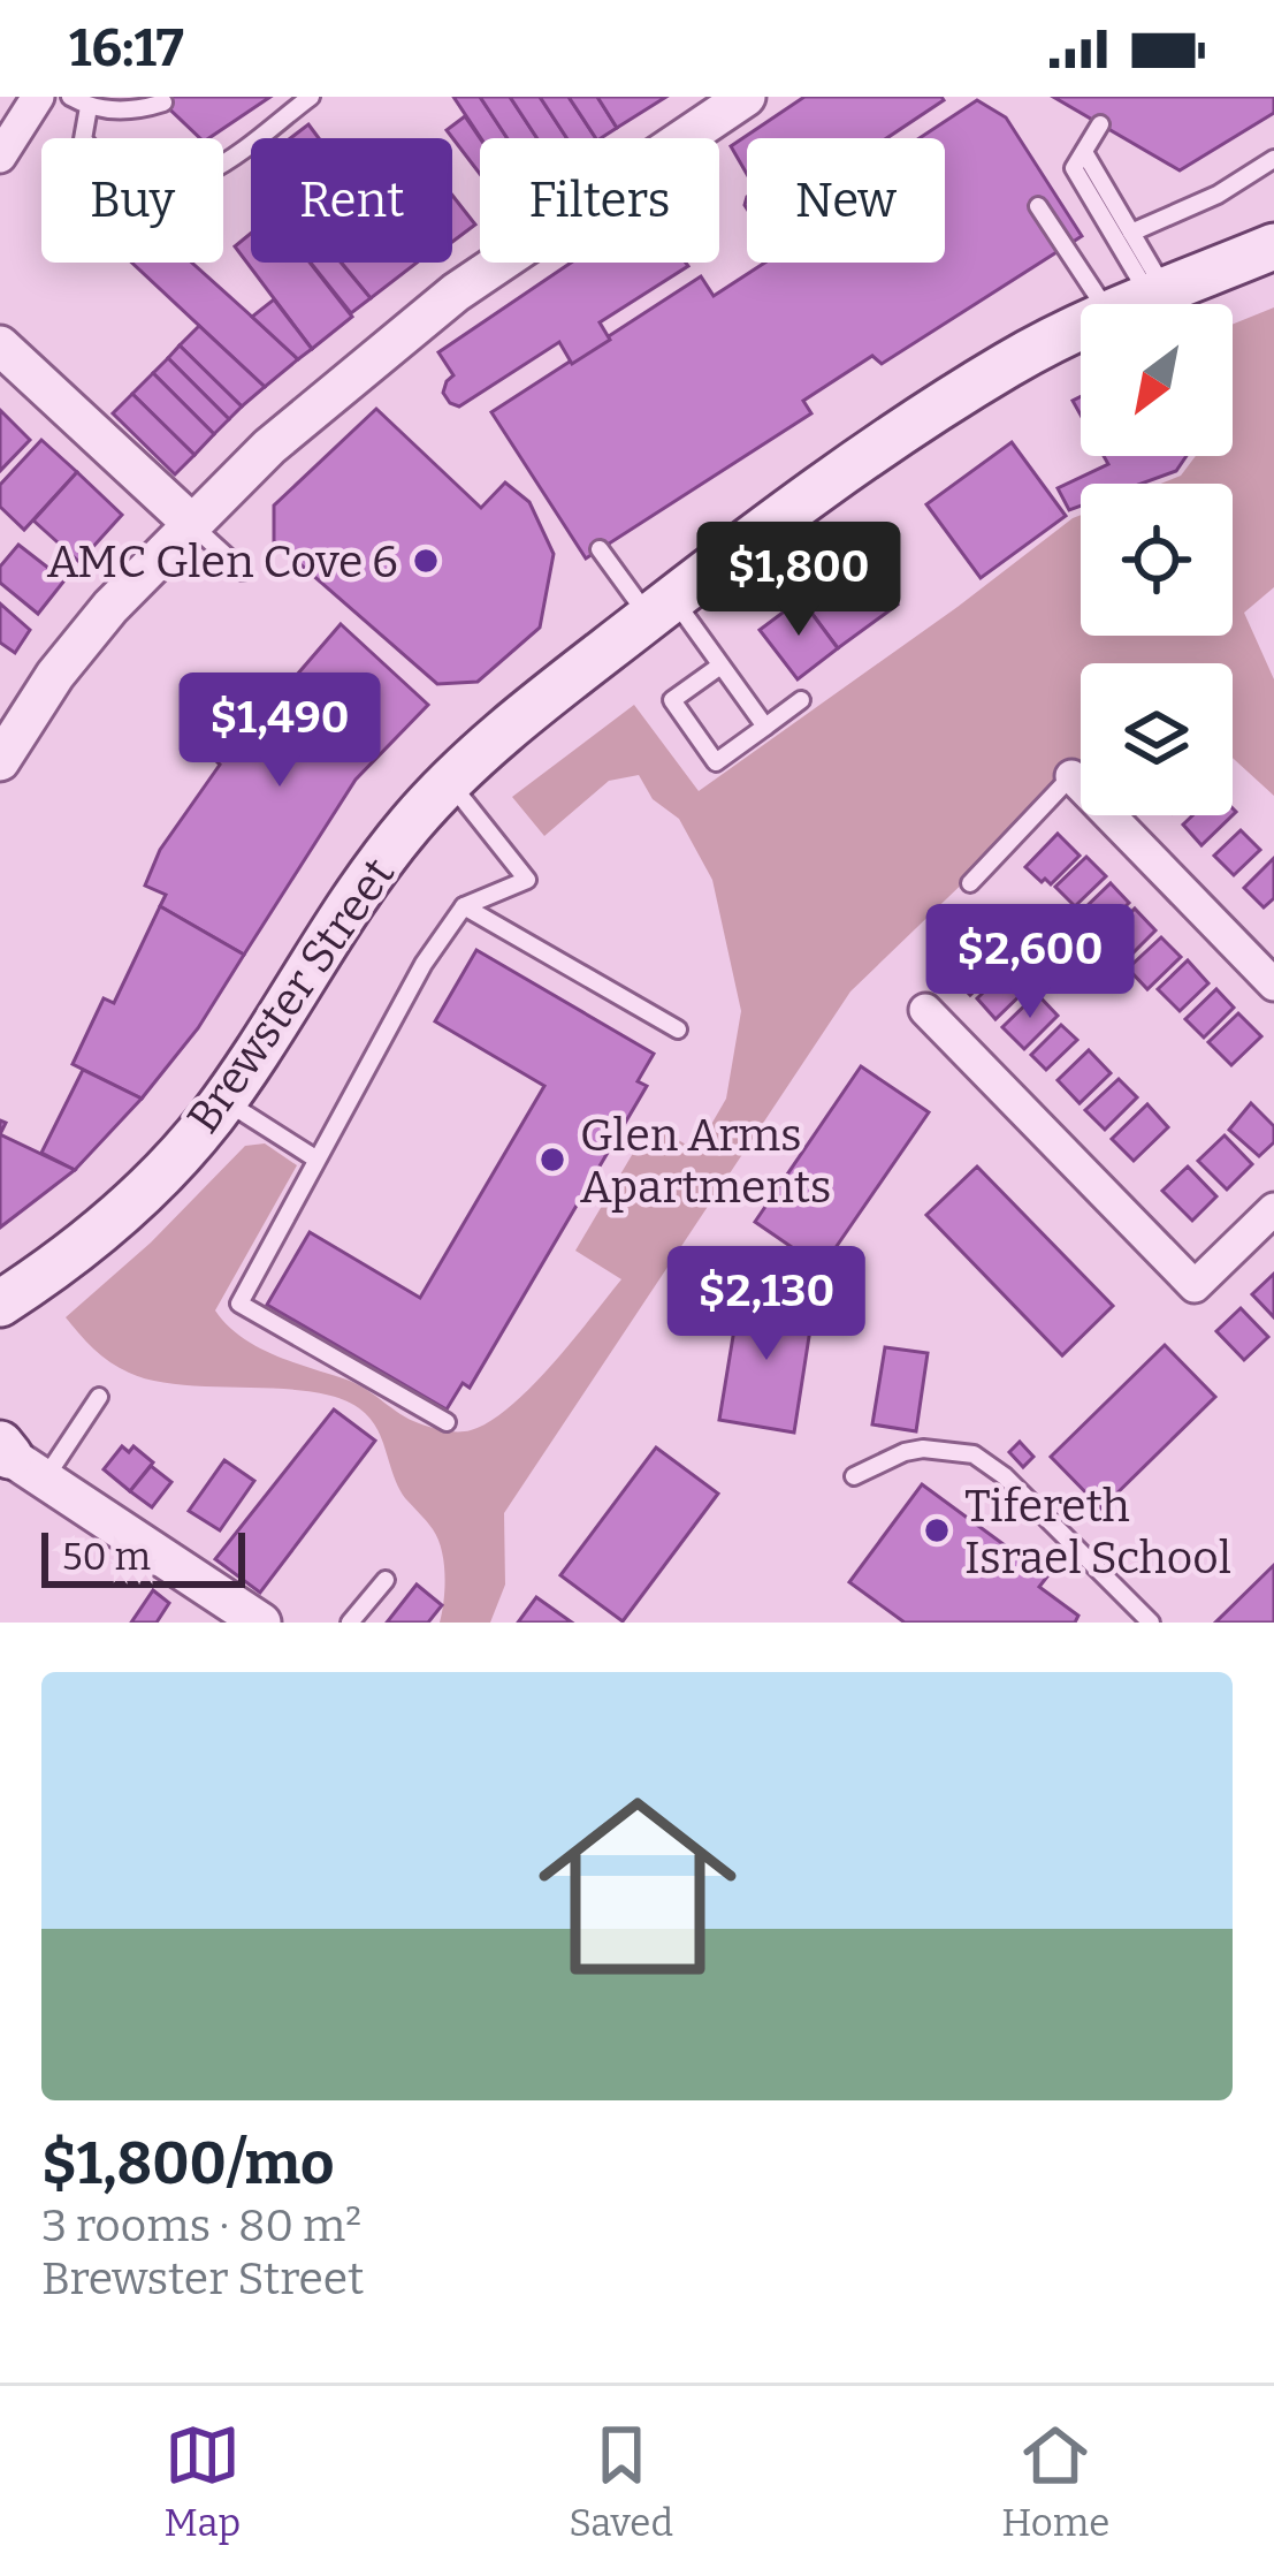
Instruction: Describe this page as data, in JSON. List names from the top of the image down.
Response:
{
  "streets": {
    "main road": ["Brewster Street"]
  },
  "places": ["AMC Glen Cove 6", "Glen Arms Apartments", "Tifereth Israel School"],
  "scale_bar": "50 m",
  "north": "bottom left",
  "page": {
    "status": "16:17",
    "chip": [
      "Buy",
      "Rent",
      "Filters",
      "New"
    ],
    "price": [
      "$1,800",
      "$1,490",
      "$2,600",
      "$2,130"
    ],
    "scale": "50 m",
    "list": [
      {
        "name": "$1,800/mo",
        "note": "3 rooms · 80 m² · Brewster Street"
      }
    ],
    "tabs": ["Map", "Saved", "Home"]
  }
}
